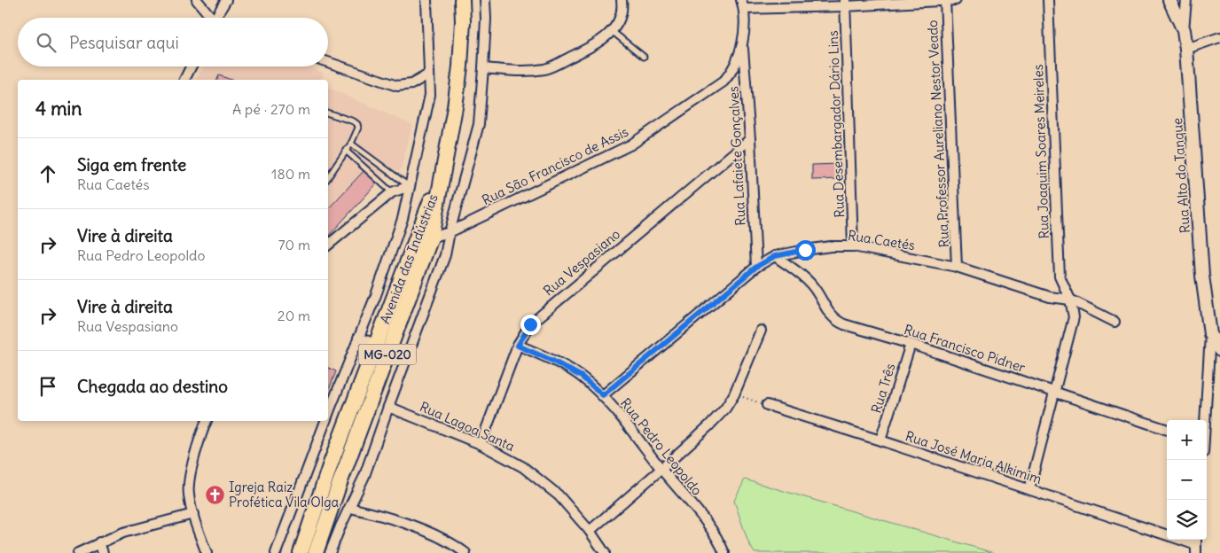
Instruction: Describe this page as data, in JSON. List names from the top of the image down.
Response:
{
  "streets": {
    "highway": ["Avenida das Indústrias", "MG-020"],
    "main road": ["Rua Alto do Tanque"],
    "street": [
      "Rua Desembargador Dário Lins",
      "Rua Professor Aureliano Nestor Veado",
      "Rua Joaquim Soares Meireles",
      "Rua Lafaiete Gonçalves",
      "Rua São Francisco de Assis",
      "Rua Caetés",
      "Rua Vespasiano",
      "Rua Francisco Pidner",
      "Rua Três",
      "Rua Lagoa Santa",
      "Rua Pedro Leopoldo",
      "Rua José Maria Alkimim"
    ]
  },
  "crossings": [
    ["Rua Desembargador Dário Lins", "Rua Caetés"],
    ["Rua Professor Aureliano Nestor Veado", "Rua Caetés"],
    ["Rua Joaquim Soares Meireles", "Rua Caetés"],
    ["Rua Joaquim Soares Meireles", "Rua Francisco Pidner"],
    ["Rua Joaquim Soares Meireles", "Rua José Maria Alkimim"],
    ["Rua Lafaiete Gonçalves", "Rua São Francisco de Assis"],
    ["Rua Lafaiete Gonçalves", "Rua Caetés"],
    ["Rua Lafaiete Gonçalves", "Rua Vespasiano"],
    ["Rua São Francisco de Assis", "Avenida das Indústrias"],
    ["Rua Caetés", "Rua Francisco Pidner"],
    ["Rua Caetés", "Rua Pedro Leopoldo"],
    ["Rua Vespasiano", "Rua Lagoa Santa"],
    ["Rua Vespasiano", "Rua Pedro Leopoldo"],
    ["Rua Francisco Pidner", "Rua Três"],
    ["Rua Três", "Rua José Maria Alkimim"]
  ],
  "places": {
    "church": ["Igreja Raiz Profética Vila Olga"]
  },
  "page": {
    "search": "Pesquisar aqui",
    "heading": ["4 min", "A pé · 270 m"],
    "list": [
      ["Siga em frente", "Rua Caetés", "180 m"],
      ["Vire à direita", "Rua Pedro Leopoldo", "70 m"],
      ["Vire à direita", "Rua Vespasiano", "20 m"],
      "Chegada ao destino"
    ],
    "map_buttons": ["+", "−"]
  }
}
